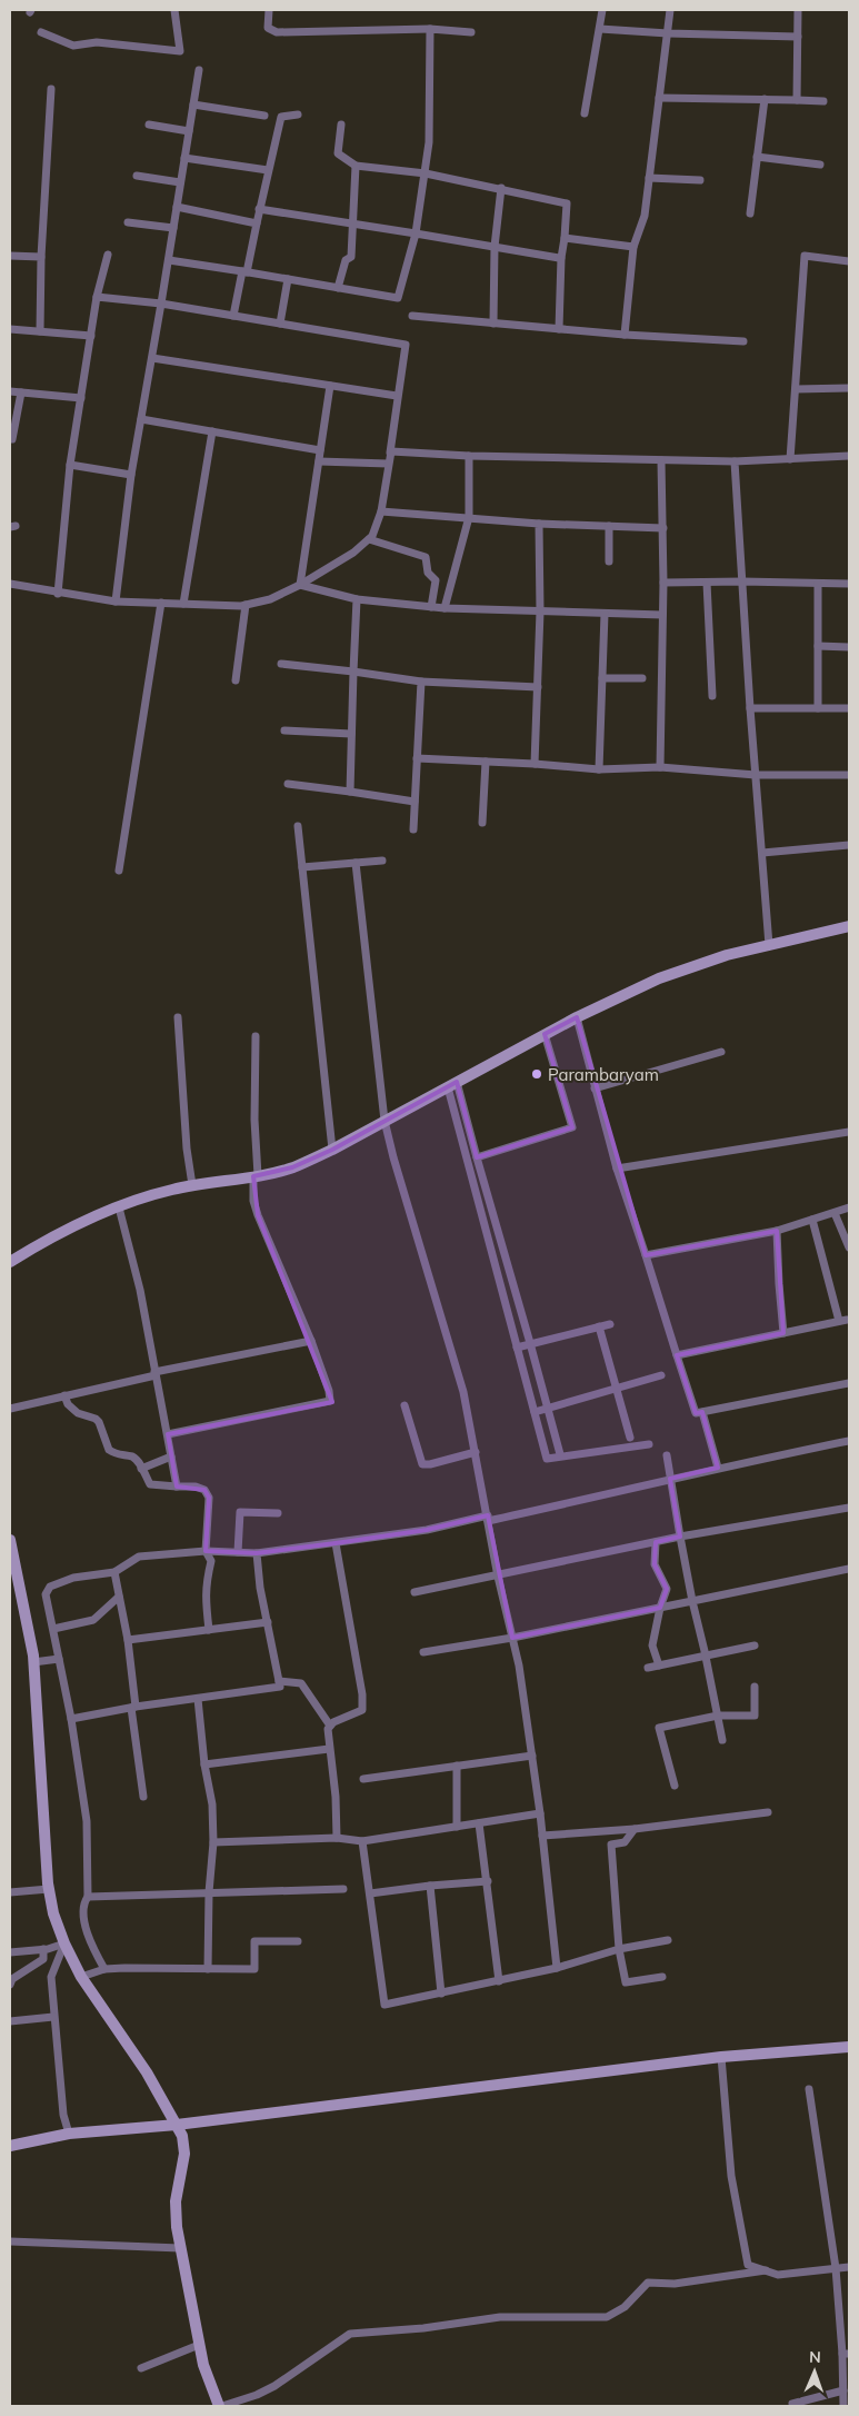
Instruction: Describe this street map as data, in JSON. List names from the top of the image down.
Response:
{
  "places": ["Parambaryam"],
  "north": "top"
}
